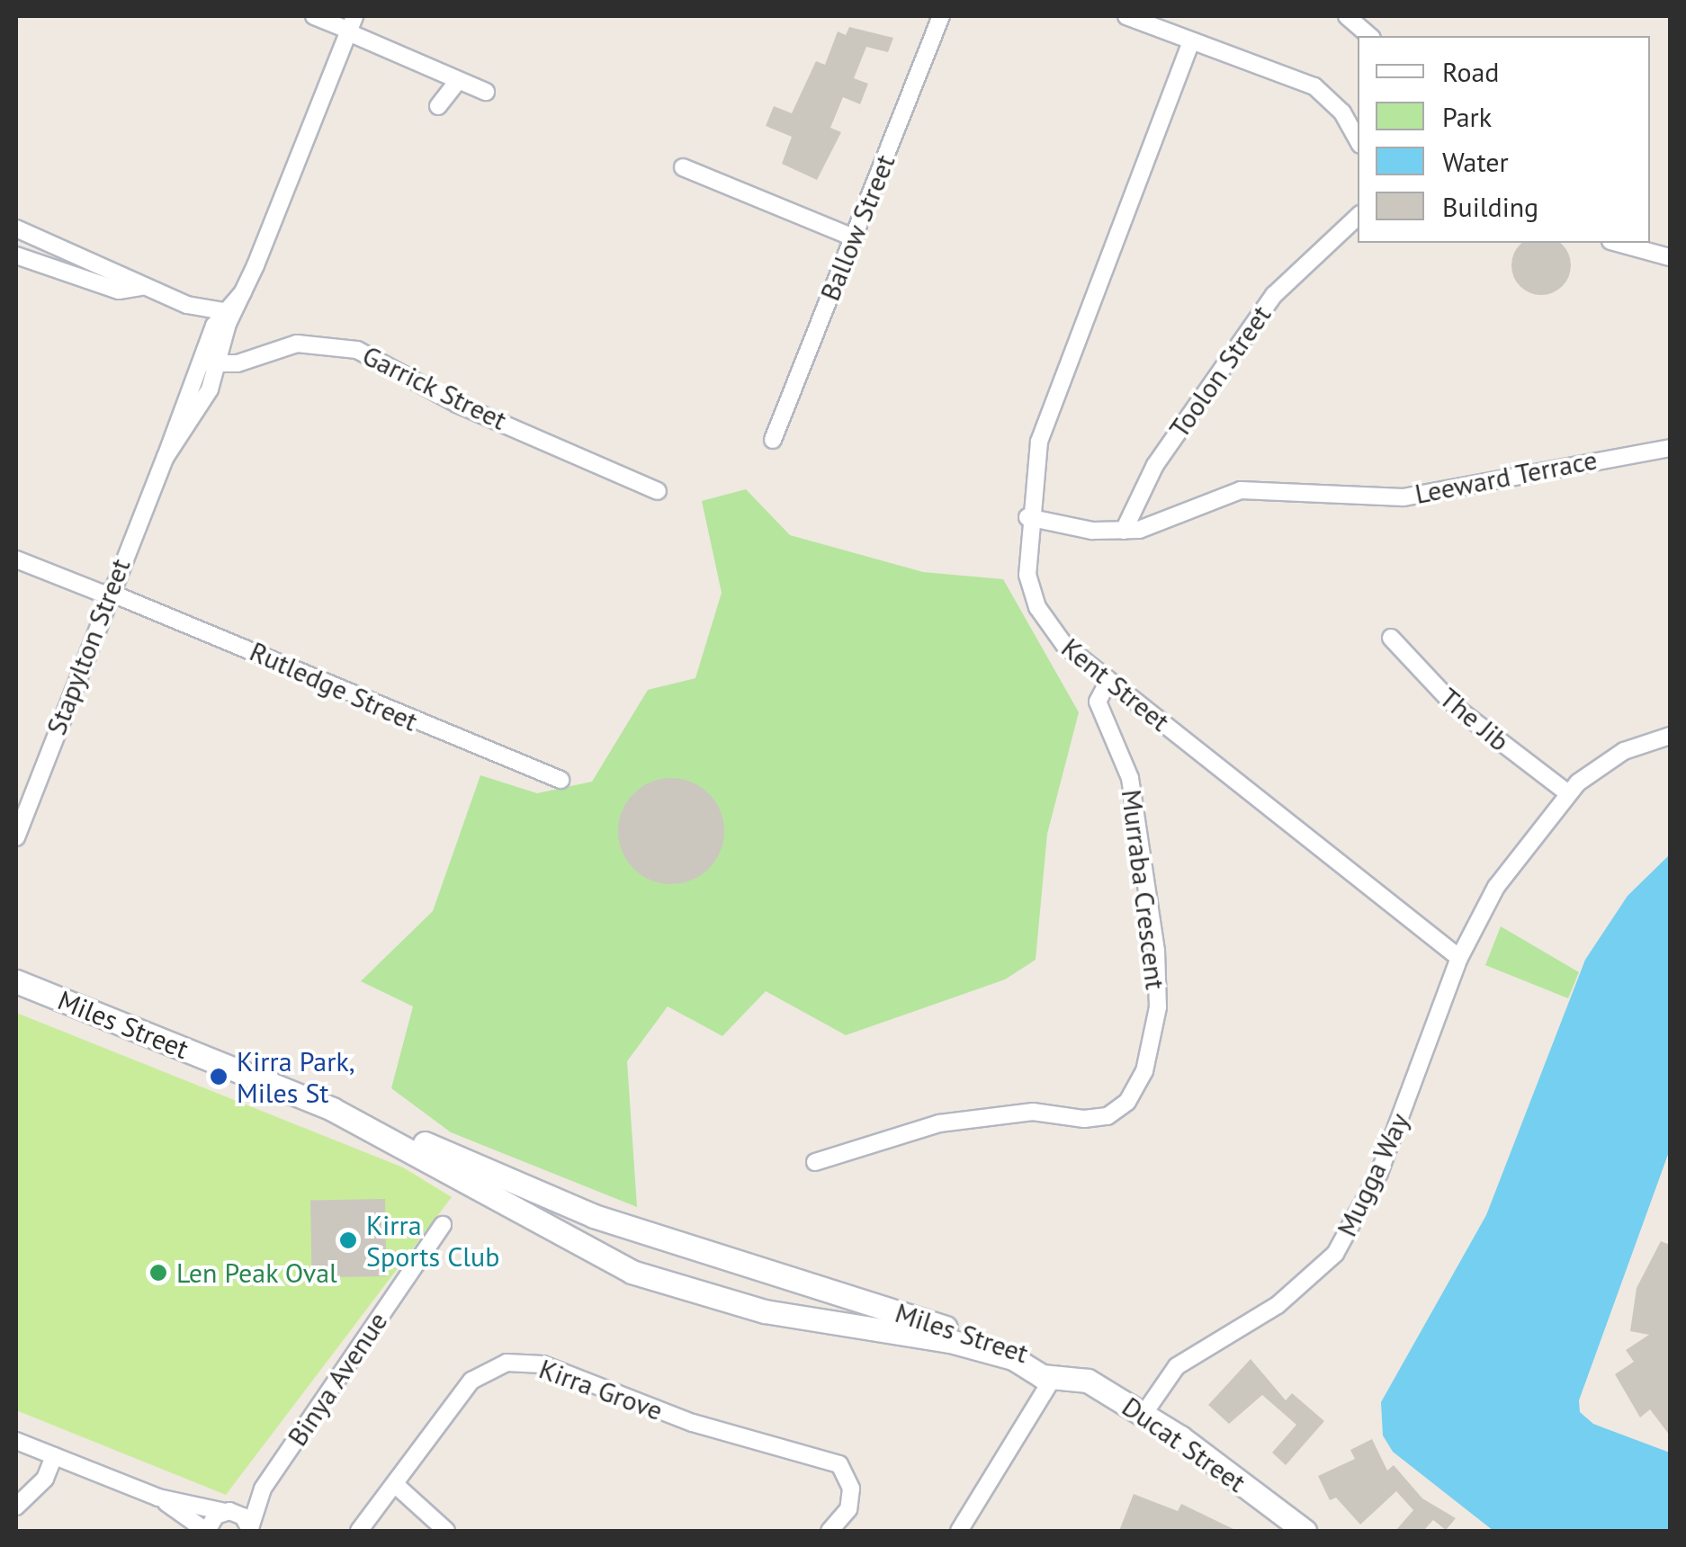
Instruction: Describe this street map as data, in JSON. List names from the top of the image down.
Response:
{
  "streets": {
    "street": [
      "Ballow Street",
      "Toolon Street",
      "Garrick Street",
      "Leeward Terrace",
      "Stapylton Street",
      "Kent Street",
      "Rutledge Street",
      "The Jib",
      "Murraba Crescent",
      "Miles Street",
      "Mugga Way",
      "Binya Avenue",
      "Kirra Grove",
      "Ducat Street"
    ]
  },
  "crossings": [
    ["Toolon Street", "Leeward Terrace"],
    ["Garrick Street", "Stapylton Street"],
    ["Leeward Terrace", "Kent Street"],
    ["Stapylton Street", "Rutledge Street"],
    ["Kent Street", "Murraba Crescent"],
    ["Kent Street", "Mugga Way"],
    ["The Jib", "Mugga Way"],
    ["Miles Street", "Ducat Street"],
    ["Mugga Way", "Ducat Street"]
  ],
  "places": ["Kirra Park, Miles St", "Kirra Sports Club", "Len Peak Oval"],
  "legend": [
    "Road",
    "Park",
    "Water",
    "Building"
  ]
}
